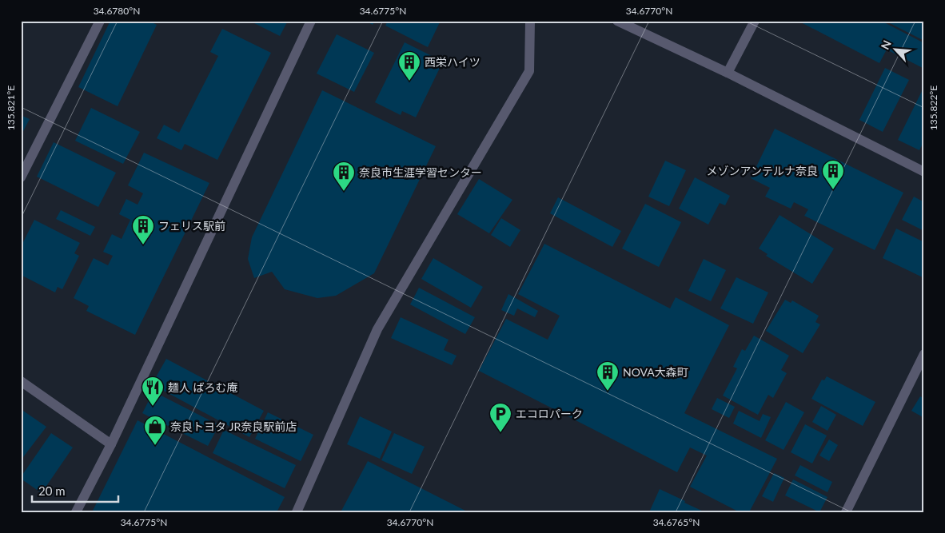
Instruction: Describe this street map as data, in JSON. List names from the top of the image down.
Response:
{
  "places": {
    "building": [
      "西栄ハイツ",
      "メゾンアンテルナ奈良",
      "奈良市生涯学習センター",
      "フェリス駅前",
      "NOVA大森町"
    ],
    "restaurant": ["麺人 ばろむ庵"],
    "parking": ["エコロパーク"],
    "shop": ["奈良トヨタ JR奈良駅前店"]
  },
  "scale_bar": "20 m",
  "north": "top left",
  "coordinates": [
    "34.6780°N",
    "34.6775°N",
    "34.6770°N",
    "135.822°E",
    "135.821°E",
    "34.6765°N"
  ]
}
